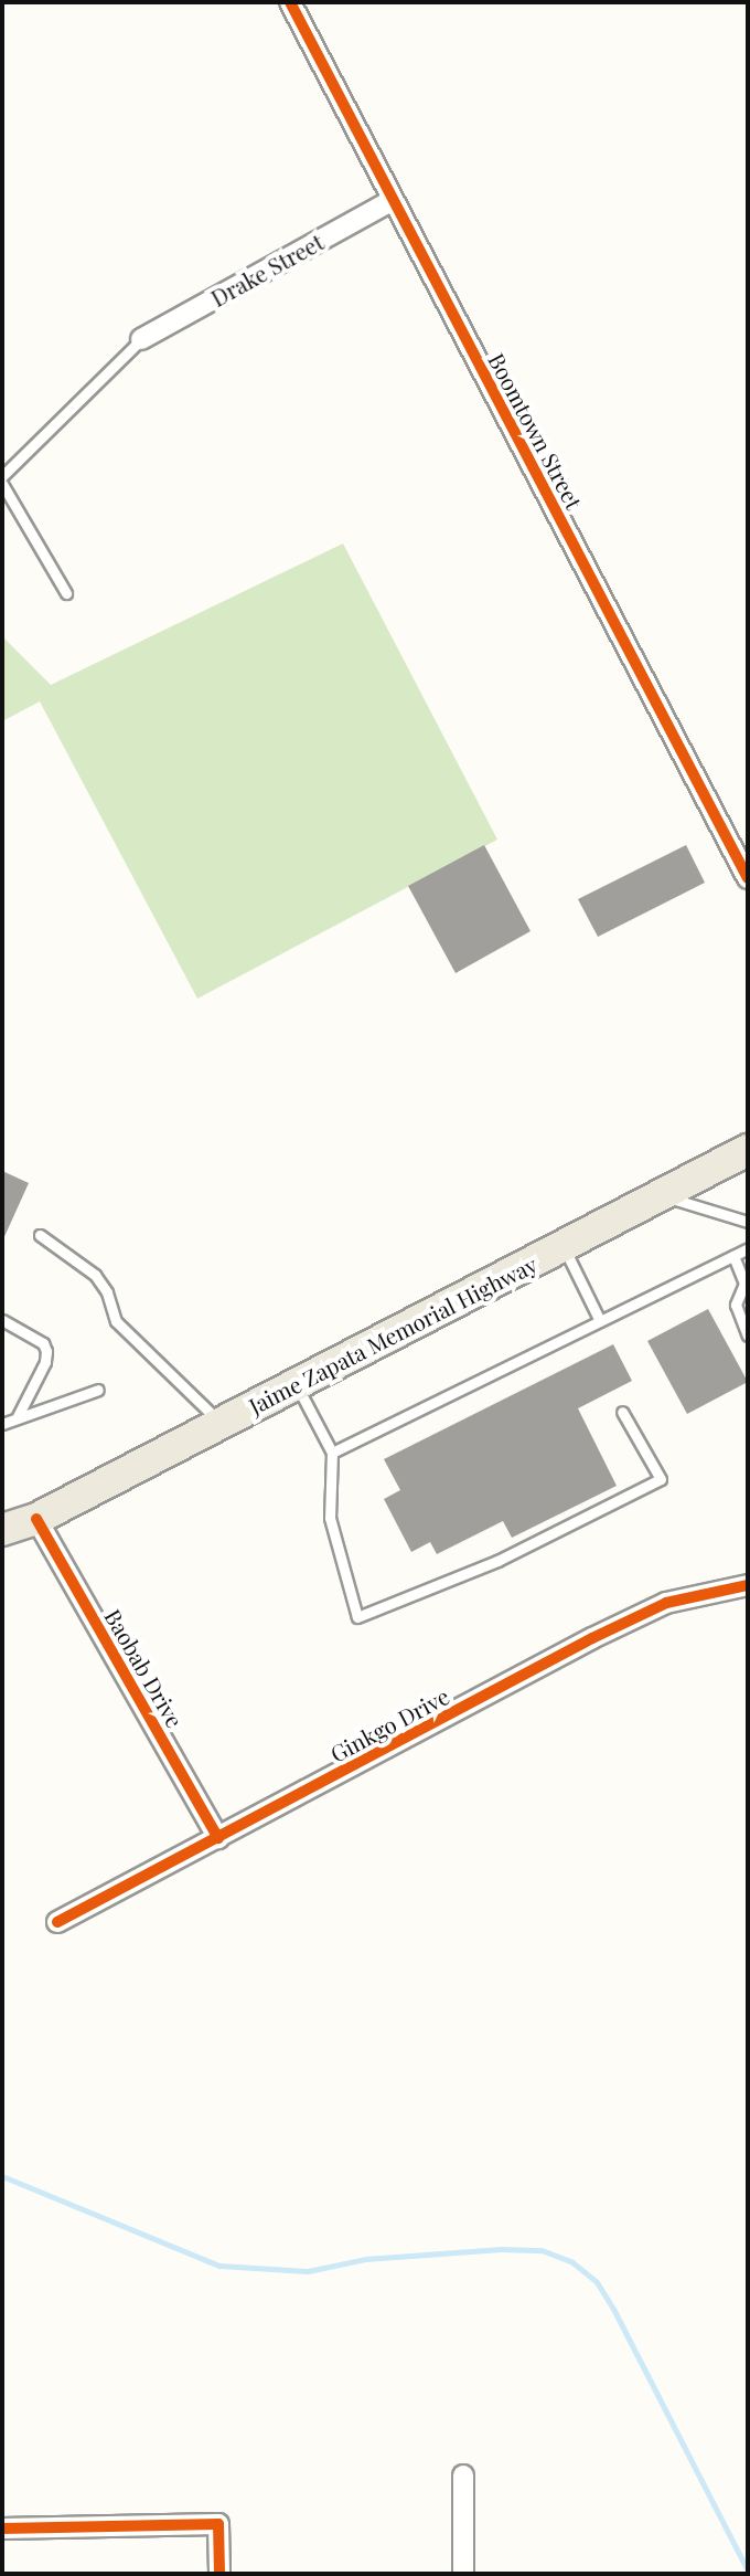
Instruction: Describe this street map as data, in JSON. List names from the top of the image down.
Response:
{
  "streets": {
    "main road": ["Jaime Zapata Memorial Highway"],
    "street": [
      "Drake Street",
      "Boomtown Street",
      "Baobab Drive",
      "Ginkgo Drive"
    ]
  },
  "crossings": [
    ["Drake Street", "Boomtown Street"],
    ["Jaime Zapata Memorial Highway", "Baobab Drive"],
    ["Baobab Drive", "Ginkgo Drive"]
  ]
}
